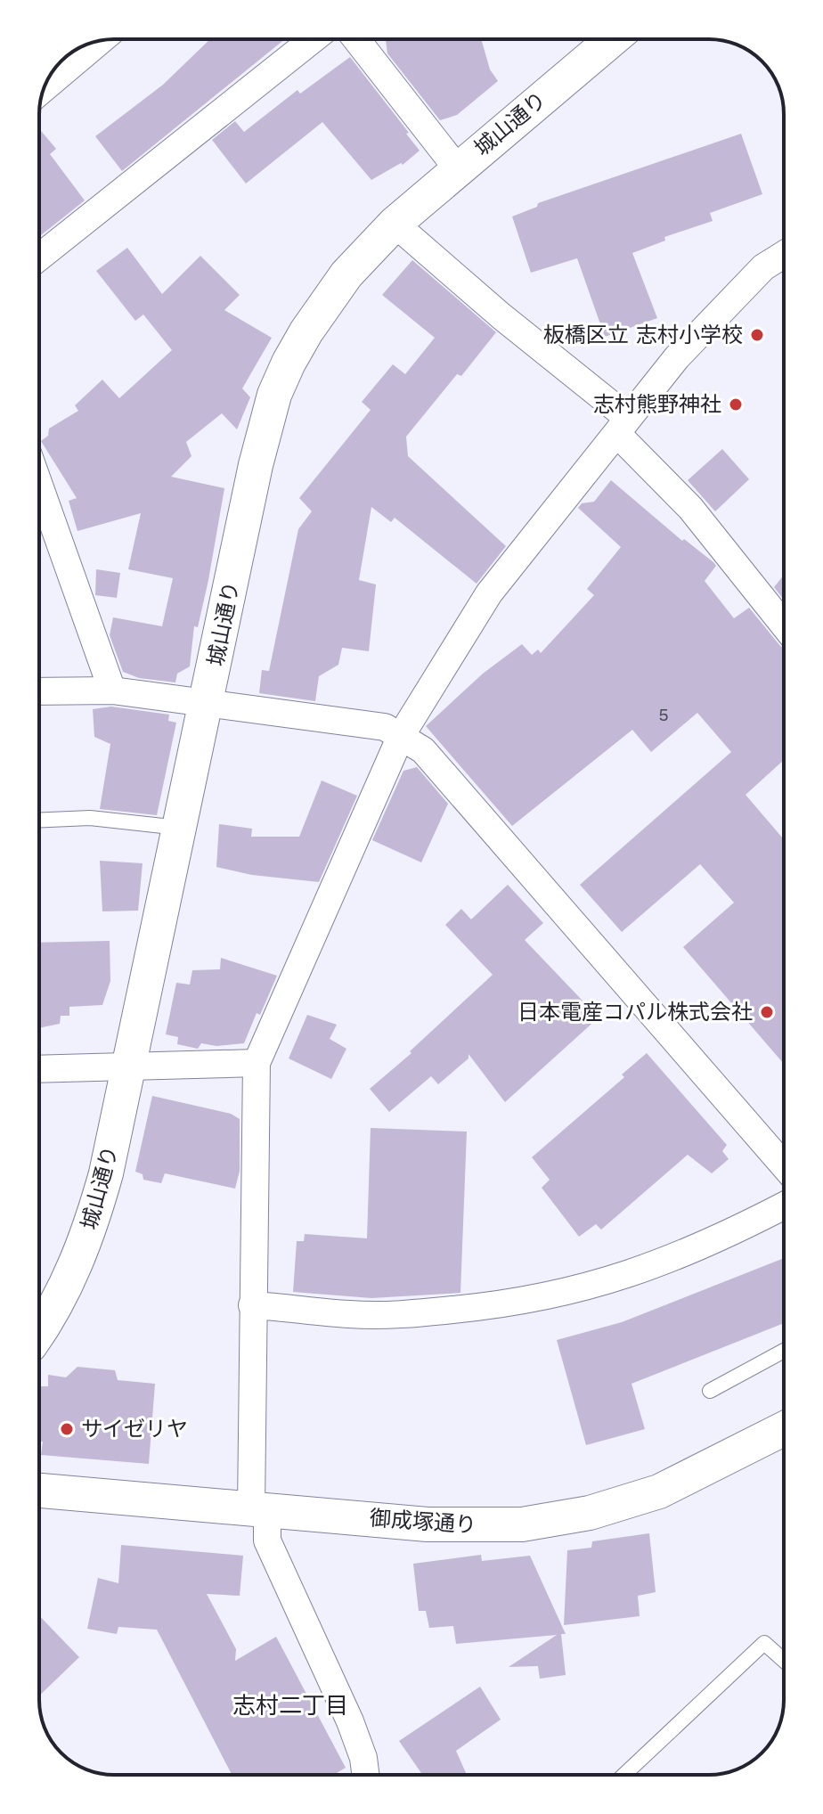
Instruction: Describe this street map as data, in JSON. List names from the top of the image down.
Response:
{
  "streets": {
    "street": ["城山通り", "御成塚通り"]
  },
  "districts": ["志村二丁目"],
  "places": [
    "板橋区立 志村小学校",
    "志村熊野神社",
    "日本電産コパル株式会社",
    "サイゼリヤ"
  ],
  "house_numbers": ["5"]
}
